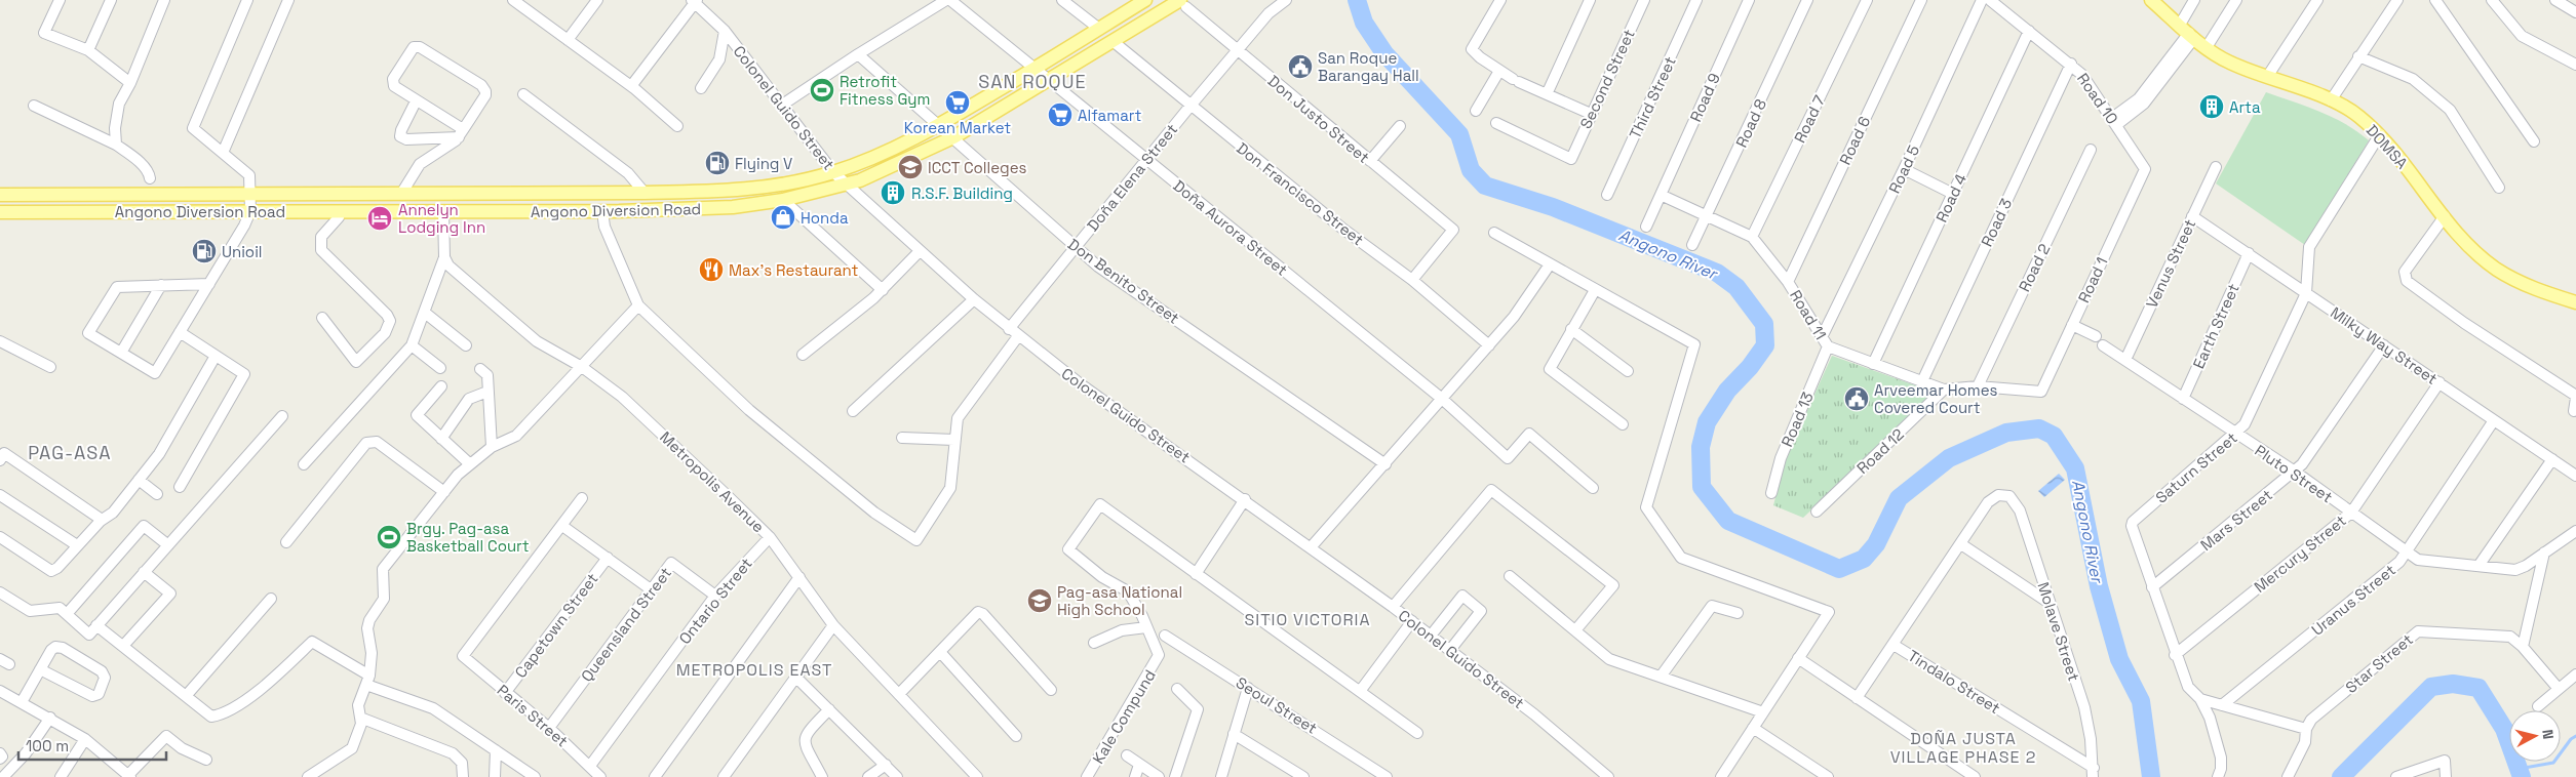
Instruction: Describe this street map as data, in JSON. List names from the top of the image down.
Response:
{
  "streets": {
    "main road": ["DOMSA", "Angono Diversion Road"],
    "street": [
      "Second Street",
      "Third Street",
      "Road 9",
      "Road 10",
      "Colonel Guido Street",
      "Don Justo Street",
      "Road 7",
      "Road 8",
      "Road 6",
      "Road 5",
      "Doña Elena Street",
      "Don Francisco Street",
      "Road 4",
      "Road 3",
      "Doña Aurora Street",
      "Venus Street",
      "Road 2",
      "Road 1",
      "Don Benito Street",
      "Road 11",
      "Earth Street",
      "Milky Way Street",
      "Road 13",
      "Road 12",
      "Saturn Street",
      "Pluto Street",
      "Metropolis Avenue",
      "Mars Street",
      "Mercury Street",
      "Uranus Street",
      "Ontario Street",
      "Queensland Street",
      "Capetown Street",
      "Molave Street",
      "Star Street",
      "Tindalo Street",
      "Seoul Street",
      "Paris Street",
      "Kale Compund"
    ]
  },
  "crossings": [
    ["Road 9", "Road 11"],
    ["Road 10", "Road 4"],
    ["Road 10", "Road 3"],
    ["Road 10", "Road 1"],
    ["Colonel Guido Street", "Doña Elena Street"],
    ["Colonel Guido Street", "Angono Diversion Road"],
    ["Don Justo Street", "Doña Elena Street"],
    ["Don Justo Street", "Don Francisco Street"],
    ["Don Justo Street", "Angono Diversion Road"],
    ["Road 7", "Road 11"],
    ["Road 8", "Road 11"],
    ["Road 6", "Road 11"],
    ["DOMSA", "Saturn Street"],
    ["Road 5", "Road 11"],
    ["Doña Elena Street", "Don Francisco Street"],
    ["Doña Elena Street", "Doña Aurora Street"],
    ["Doña Elena Street", "Don Benito Street"],
    ["Don Francisco Street", "Angono Diversion Road"],
    ["Road 4", "Road 11"],
    ["Angono Diversion Road", "Doña Aurora Street"],
    ["Angono Diversion Road", "Don Benito Street"],
    ["Road 3", "Road 11"],
    ["Venus Street", "Milky Way Street"],
    ["Venus Street", "Pluto Street"],
    ["Road 2", "Road 11"],
    ["Road 1", "Road 11"],
    ["Road 11", "Road 13"],
    ["Road 11", "Road 12"],
    ["Earth Street", "Milky Way Street"],
    ["Earth Street", "Pluto Street"],
    ["Milky Way Street", "Saturn Street"],
    ["Milky Way Street", "Mars Street"],
    ["Milky Way Street", "Mercury Street"],
    ["Milky Way Street", "Uranus Street"],
    ["Saturn Street", "Pluto Street"],
    ["Saturn Street", "Mars Street"],
    ["Saturn Street", "Mercury Street"],
    ["Pluto Street", "Mars Street"],
    ["Pluto Street", "Mercury Street"],
    ["Pluto Street", "Uranus Street"],
    ["Metropolis Avenue", "Ontario Street"],
    ["Ontario Street", "Queensland Street"],
    ["Ontario Street", "Paris Street"],
    ["Queensland Street", "Paris Street"],
    ["Capetown Street", "Paris Street"],
    ["Molave Street", "Tindalo Street"]
  ],
  "districts": [
    "SAN ROQUE",
    "PAG-ASA",
    "SITIO VICTORIA",
    "METROPOLIS EAST",
    "DOÑA JUSTA VILLAGE PHASE 2"
  ],
  "water": ["Angono River"],
  "places": {
    "public building": ["San Roque Barangay Hall", "Arveemar Homes Covered Court"],
    "sports": ["Retrofit Fitness Gym", "Brgy. Pag-asa Basketball Court"],
    "supermarket": ["Korean Market", "Alfamart"],
    "building": ["Arta", "R.S.F. Building"],
    "fuel station": ["Flying V", "Unioil"],
    "school or university": ["ICCT Colleges", "Pag-asa National High School"],
    "shop": ["Honda"],
    "hotel": ["Annelyn Lodging Inn"],
    "restaurant": ["Max's Restaurant"]
  },
  "scale_bar": "100 m",
  "north": "right"
}
